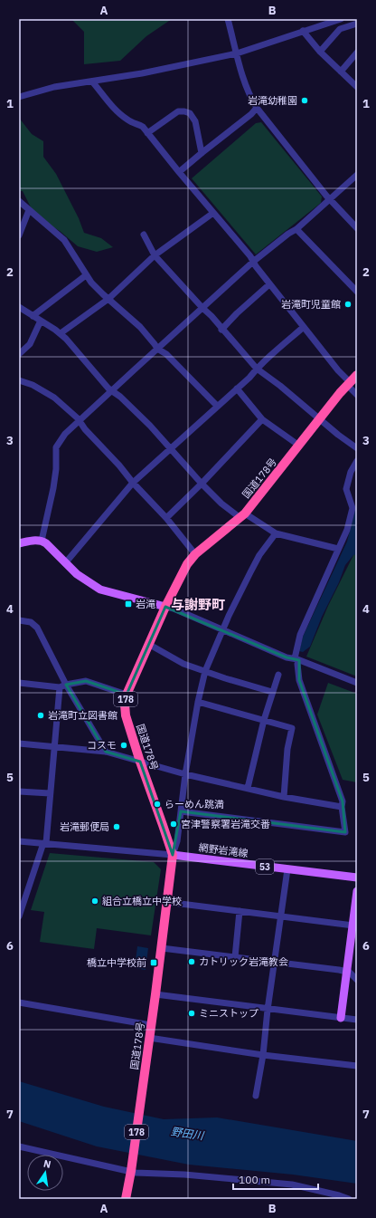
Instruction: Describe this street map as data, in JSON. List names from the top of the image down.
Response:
{
  "streets": {
    "highway": ["国道178号", "178"],
    "main road": ["網野岩滝線", "53"]
  },
  "crossings": [
    ["国道178号", "網野岩滝線"]
  ],
  "districts": ["与謝野町"],
  "water": ["野田川"],
  "places": {
    "other": [
      "岩滝幼稚園",
      "岩滝町児童館",
      "岩滝町立図書館",
      "コスモ",
      "らーめん跳満",
      "宮津警察署岩滝交番",
      "岩滝郵便局",
      "組合立橋立中学校",
      "カトリック岩滝教会",
      "ミニストップ"
    ],
    "transit": ["岩滝", "橋立中学校前"]
  },
  "scale_bar": "100 m",
  "north": "top",
  "grid": {
    "columns": ["A", "B"],
    "rows": [
      "1",
      "2",
      "3",
      "4",
      "5",
      "6",
      "7"
    ]
  }
}
